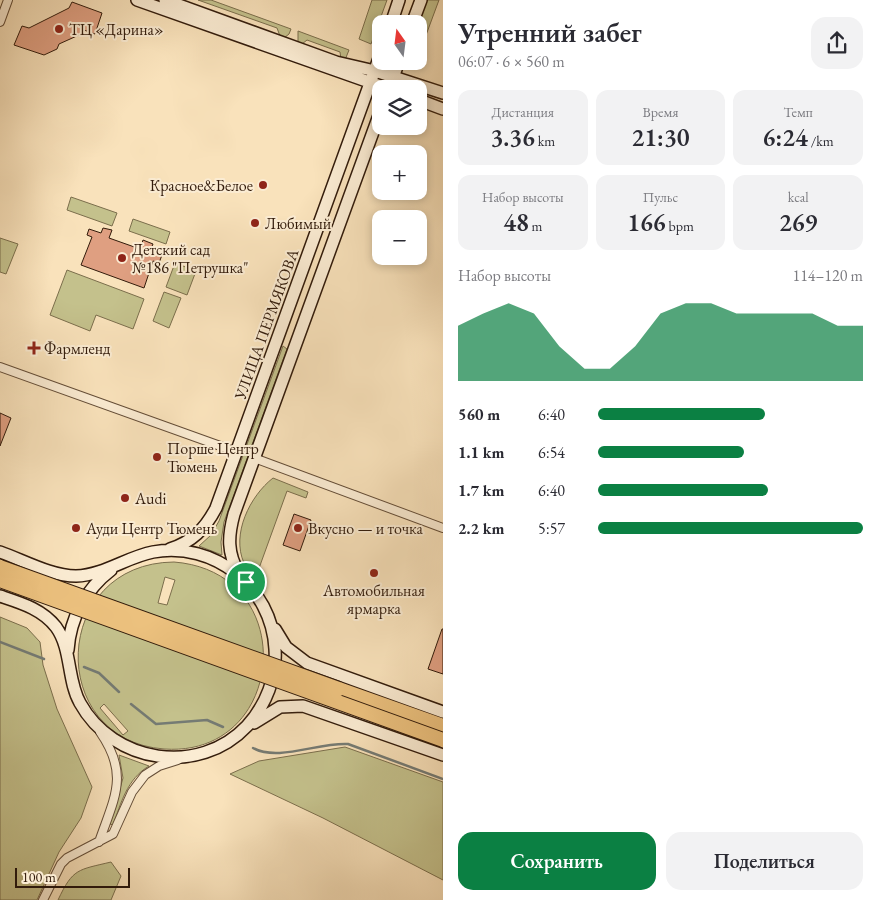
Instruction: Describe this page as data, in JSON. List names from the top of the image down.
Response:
{
  "streets": {
    "main road": ["УЛИЦА ПЕРМЯКОВА"]
  },
  "places": {
    "other": [
      "ТЦ «Дарина»",
      "Красное&Белое",
      "Любимый",
      "Детский сад №186 \"Петрушка\"",
      "Порше Центр Тюмень",
      "Audi",
      "Ауди Центр Тюмень",
      "Вкусно — и точка",
      "Автомобильная ярмарка"
    ],
    "health": ["Фармленд"]
  },
  "scale_bar": "100 m",
  "north": "top",
  "page": {
    "heading": ["Утренний забег", "06:07 · 6 × 560 m"],
    "map_buttons": ["+", "−"],
    "stats": [
      ["Дистанция", "3.36 km"],
      ["Время", "21:30"],
      ["Темп", "6:24 /km"],
      ["Набор высоты", "48 m"],
      ["Пульс", "166 bpm"],
      ["kcal", "269"]
    ],
    "chart": ["Набор высоты", "114–120 m"],
    "list": [
      {
        "name": "560 m",
        "note": "6:40"
      },
      {
        "name": "1.1 km",
        "note": "6:54"
      },
      {
        "name": "1.7 km",
        "note": "6:40"
      },
      {
        "name": "2.2 km",
        "note": "5:57"
      }
    ],
    "buttons": ["Сохранить", "Поделиться"],
    "scale": "100 m"
  }
}
